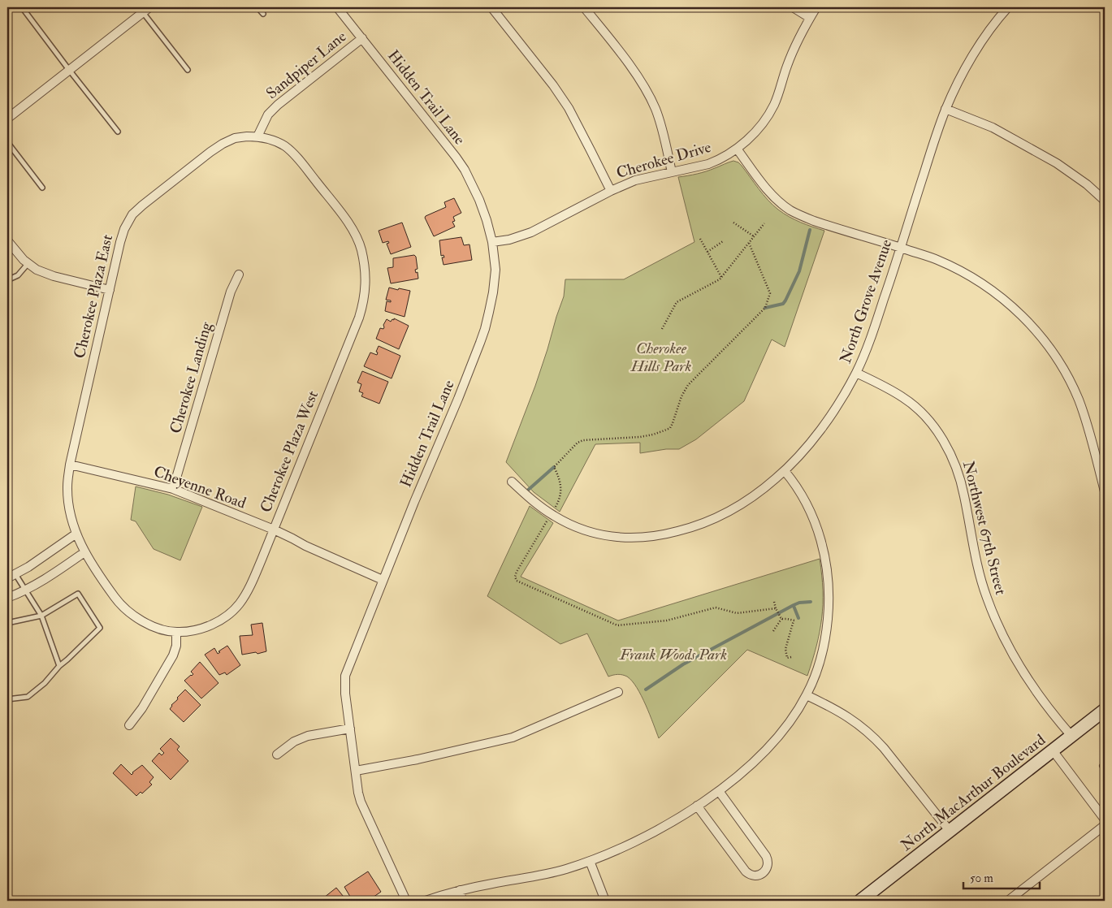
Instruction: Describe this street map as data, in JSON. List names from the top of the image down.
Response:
{
  "streets": {
    "main road": ["North MacArthur Boulevard"],
    "street": [
      "Sandpiper Lane",
      "Hidden Trail Lane",
      "Cherokee Drive",
      "Cherokee Plaza East",
      "North Grove Avenue",
      "Cherokee Landing",
      "Cherokee Plaza West",
      "Cheyenne Road",
      "Northwest 67th Street"
    ]
  },
  "crossings": [
    ["Sandpiper Lane", "Hidden Trail Lane"],
    ["Sandpiper Lane", "Cherokee Plaza East"],
    ["Sandpiper Lane", "Cherokee Plaza West"],
    ["Hidden Trail Lane", "Cherokee Drive"],
    ["Hidden Trail Lane", "Cheyenne Road"],
    ["Cherokee Plaza East", "Cherokee Plaza West"],
    ["Cherokee Plaza East", "Cheyenne Road"],
    ["North Grove Avenue", "Northwest 67th Street"],
    ["Cherokee Landing", "Cheyenne Road"],
    ["Cherokee Plaza West", "Cheyenne Road"],
    ["Northwest 67th Street", "North MacArthur Boulevard"]
  ],
  "parks": ["Cherokee Hills Park", "Frank Woods Park"],
  "scale_bar": "50 m"
}
